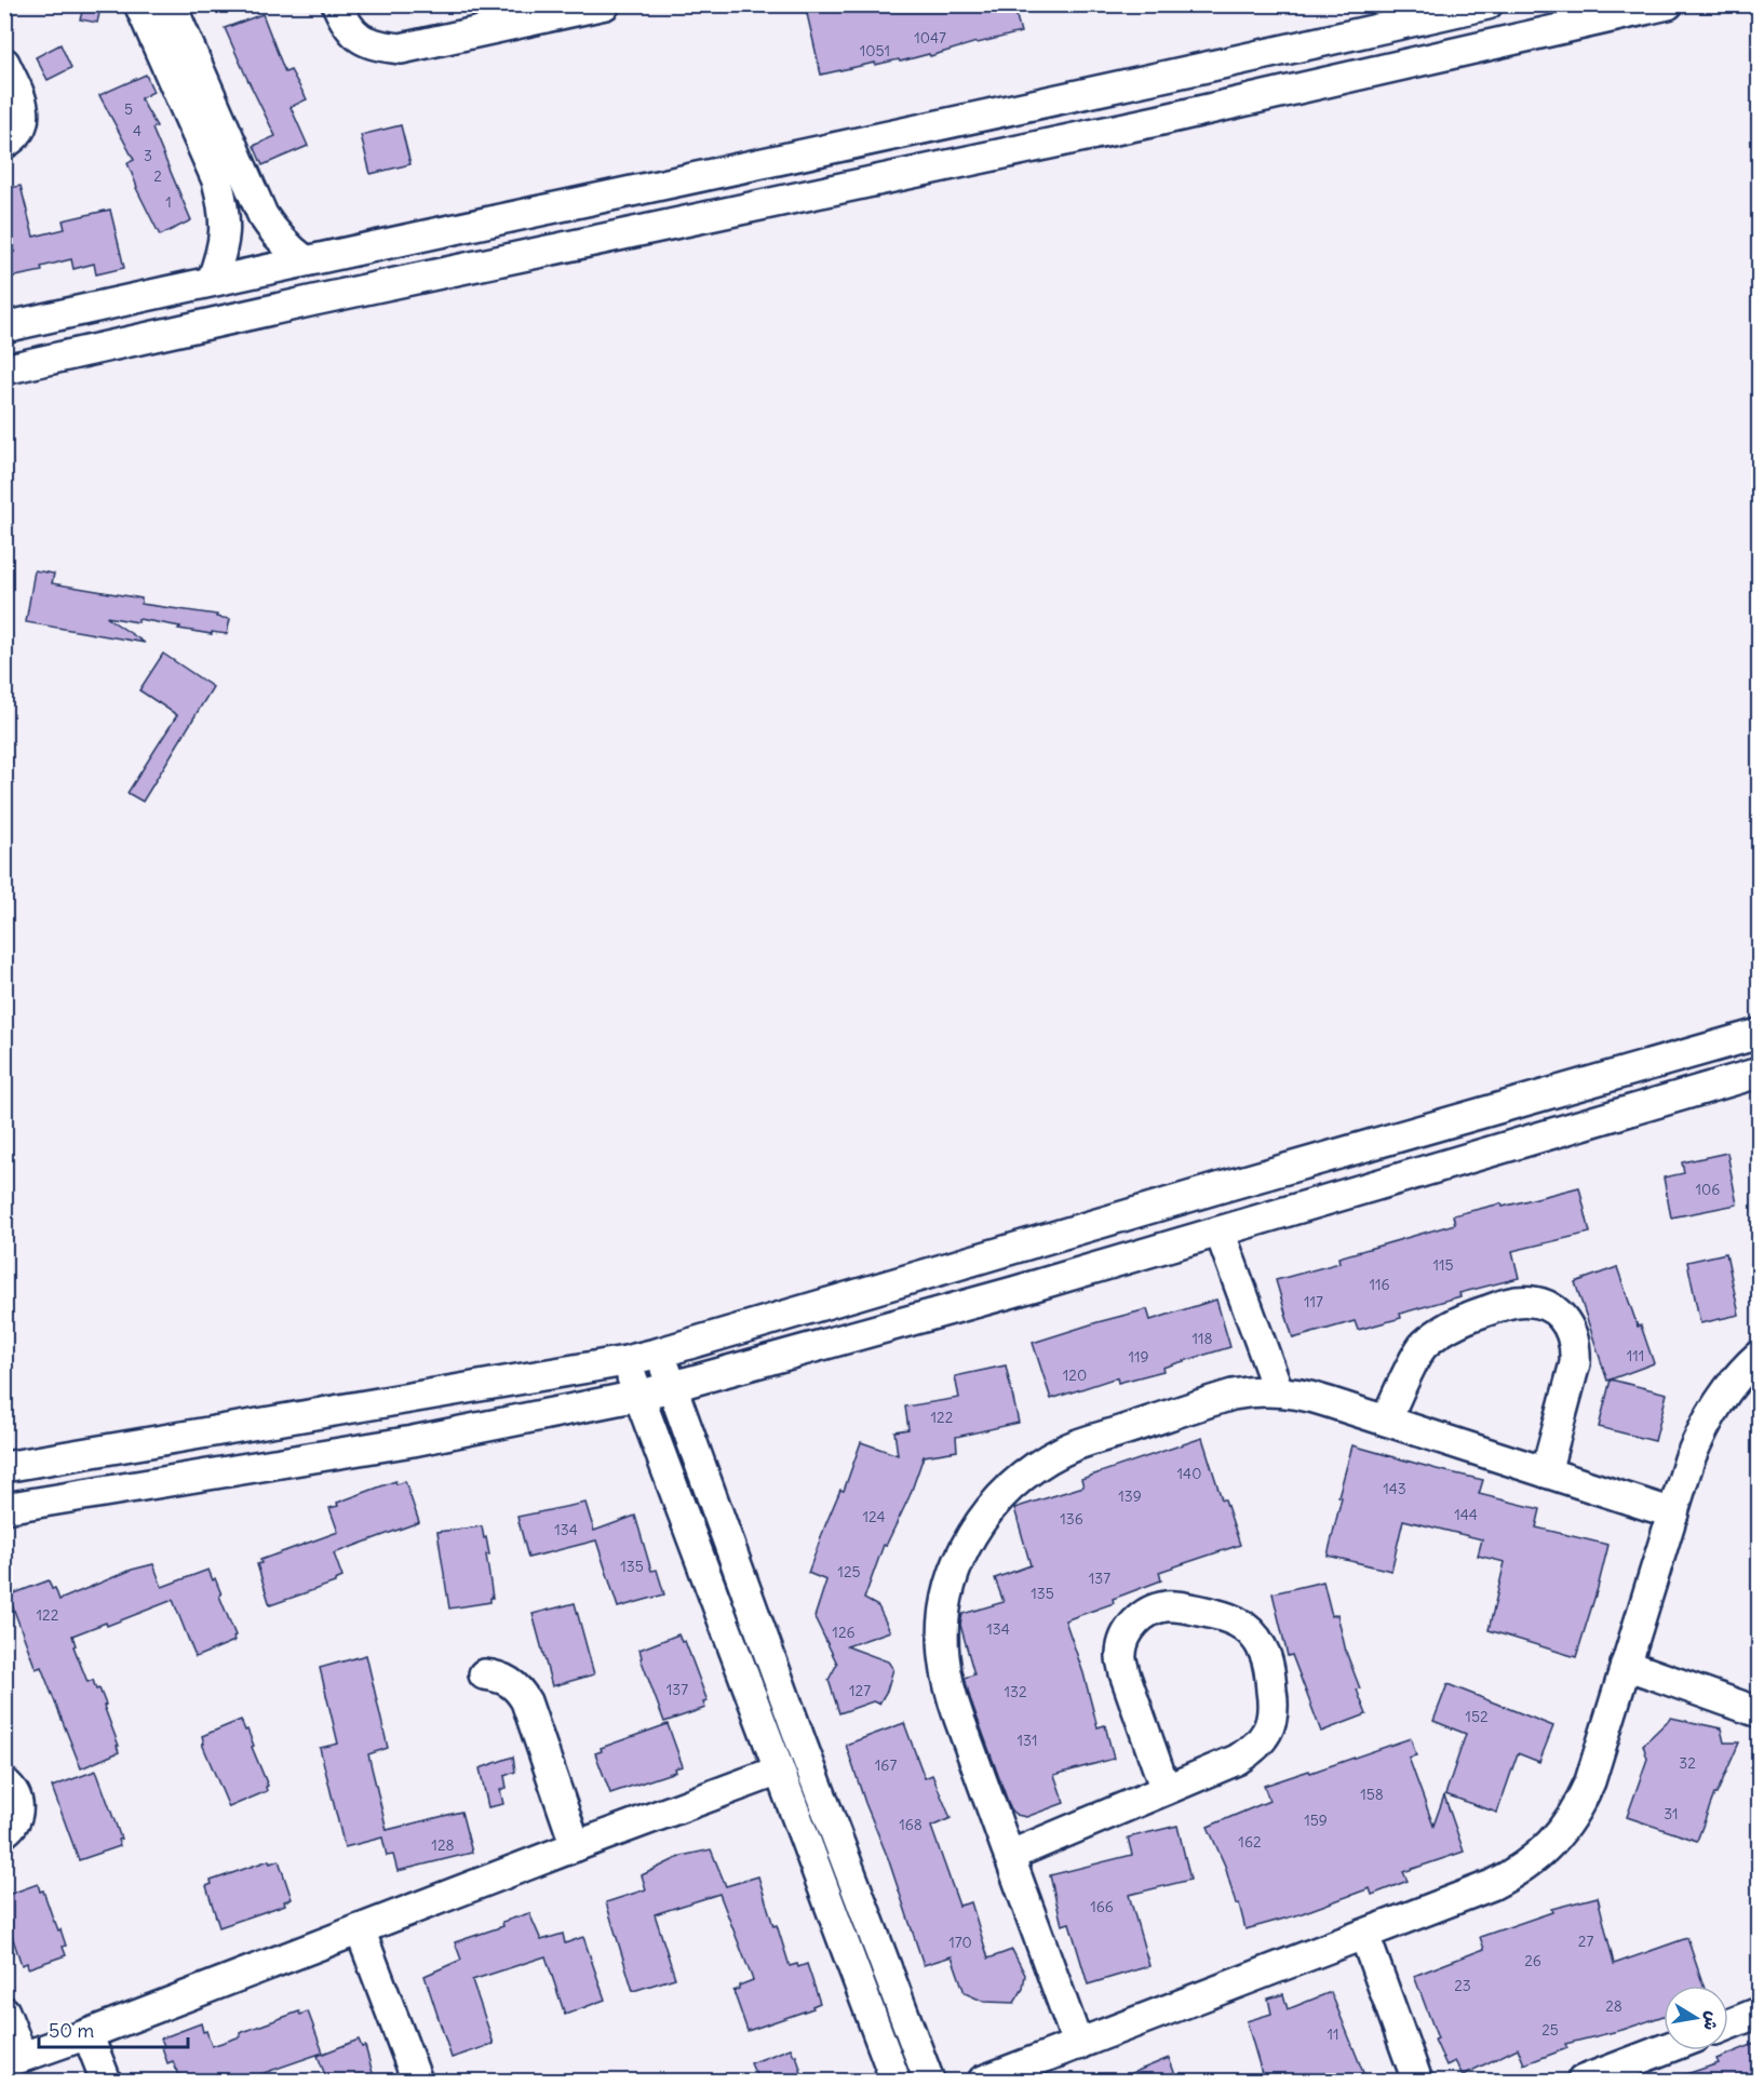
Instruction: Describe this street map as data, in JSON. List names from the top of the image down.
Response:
{
  "house_numbers": [
    "1047",
    "1051",
    "5",
    "4",
    "3",
    "2",
    "1",
    "106",
    "115",
    "116",
    "117",
    "118",
    "111",
    "119",
    "120",
    "122",
    "140",
    "143",
    "139",
    "144",
    "124",
    "136",
    "134",
    "135",
    "125",
    "137",
    "135",
    "122",
    "134",
    "126",
    "137",
    "127",
    "132",
    "152",
    "131",
    "32",
    "167",
    "158",
    "31",
    "159",
    "168",
    "162",
    "128",
    "166",
    "27",
    "170",
    "26",
    "23",
    "28",
    "25",
    "11"
  ],
  "scale_bar": "50 m",
  "north": "right"
}
